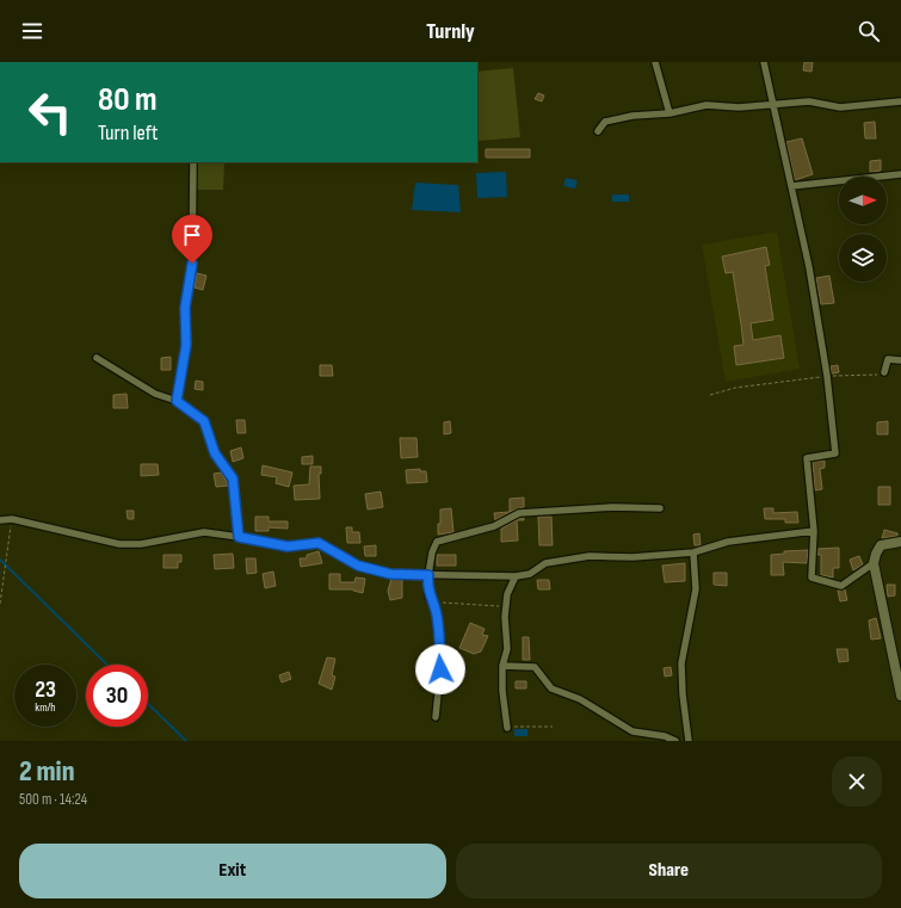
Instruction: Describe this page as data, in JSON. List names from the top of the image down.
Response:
{
  "north": "right",
  "page": {
    "header": "Turnly",
    "turn": ["80 m", "Turn left"],
    "speed": "23 km/h",
    "limit": "30",
    "heading": ["2 min", "500 m · 14:24"],
    "buttons": ["Exit", "Share"]
  }
}
